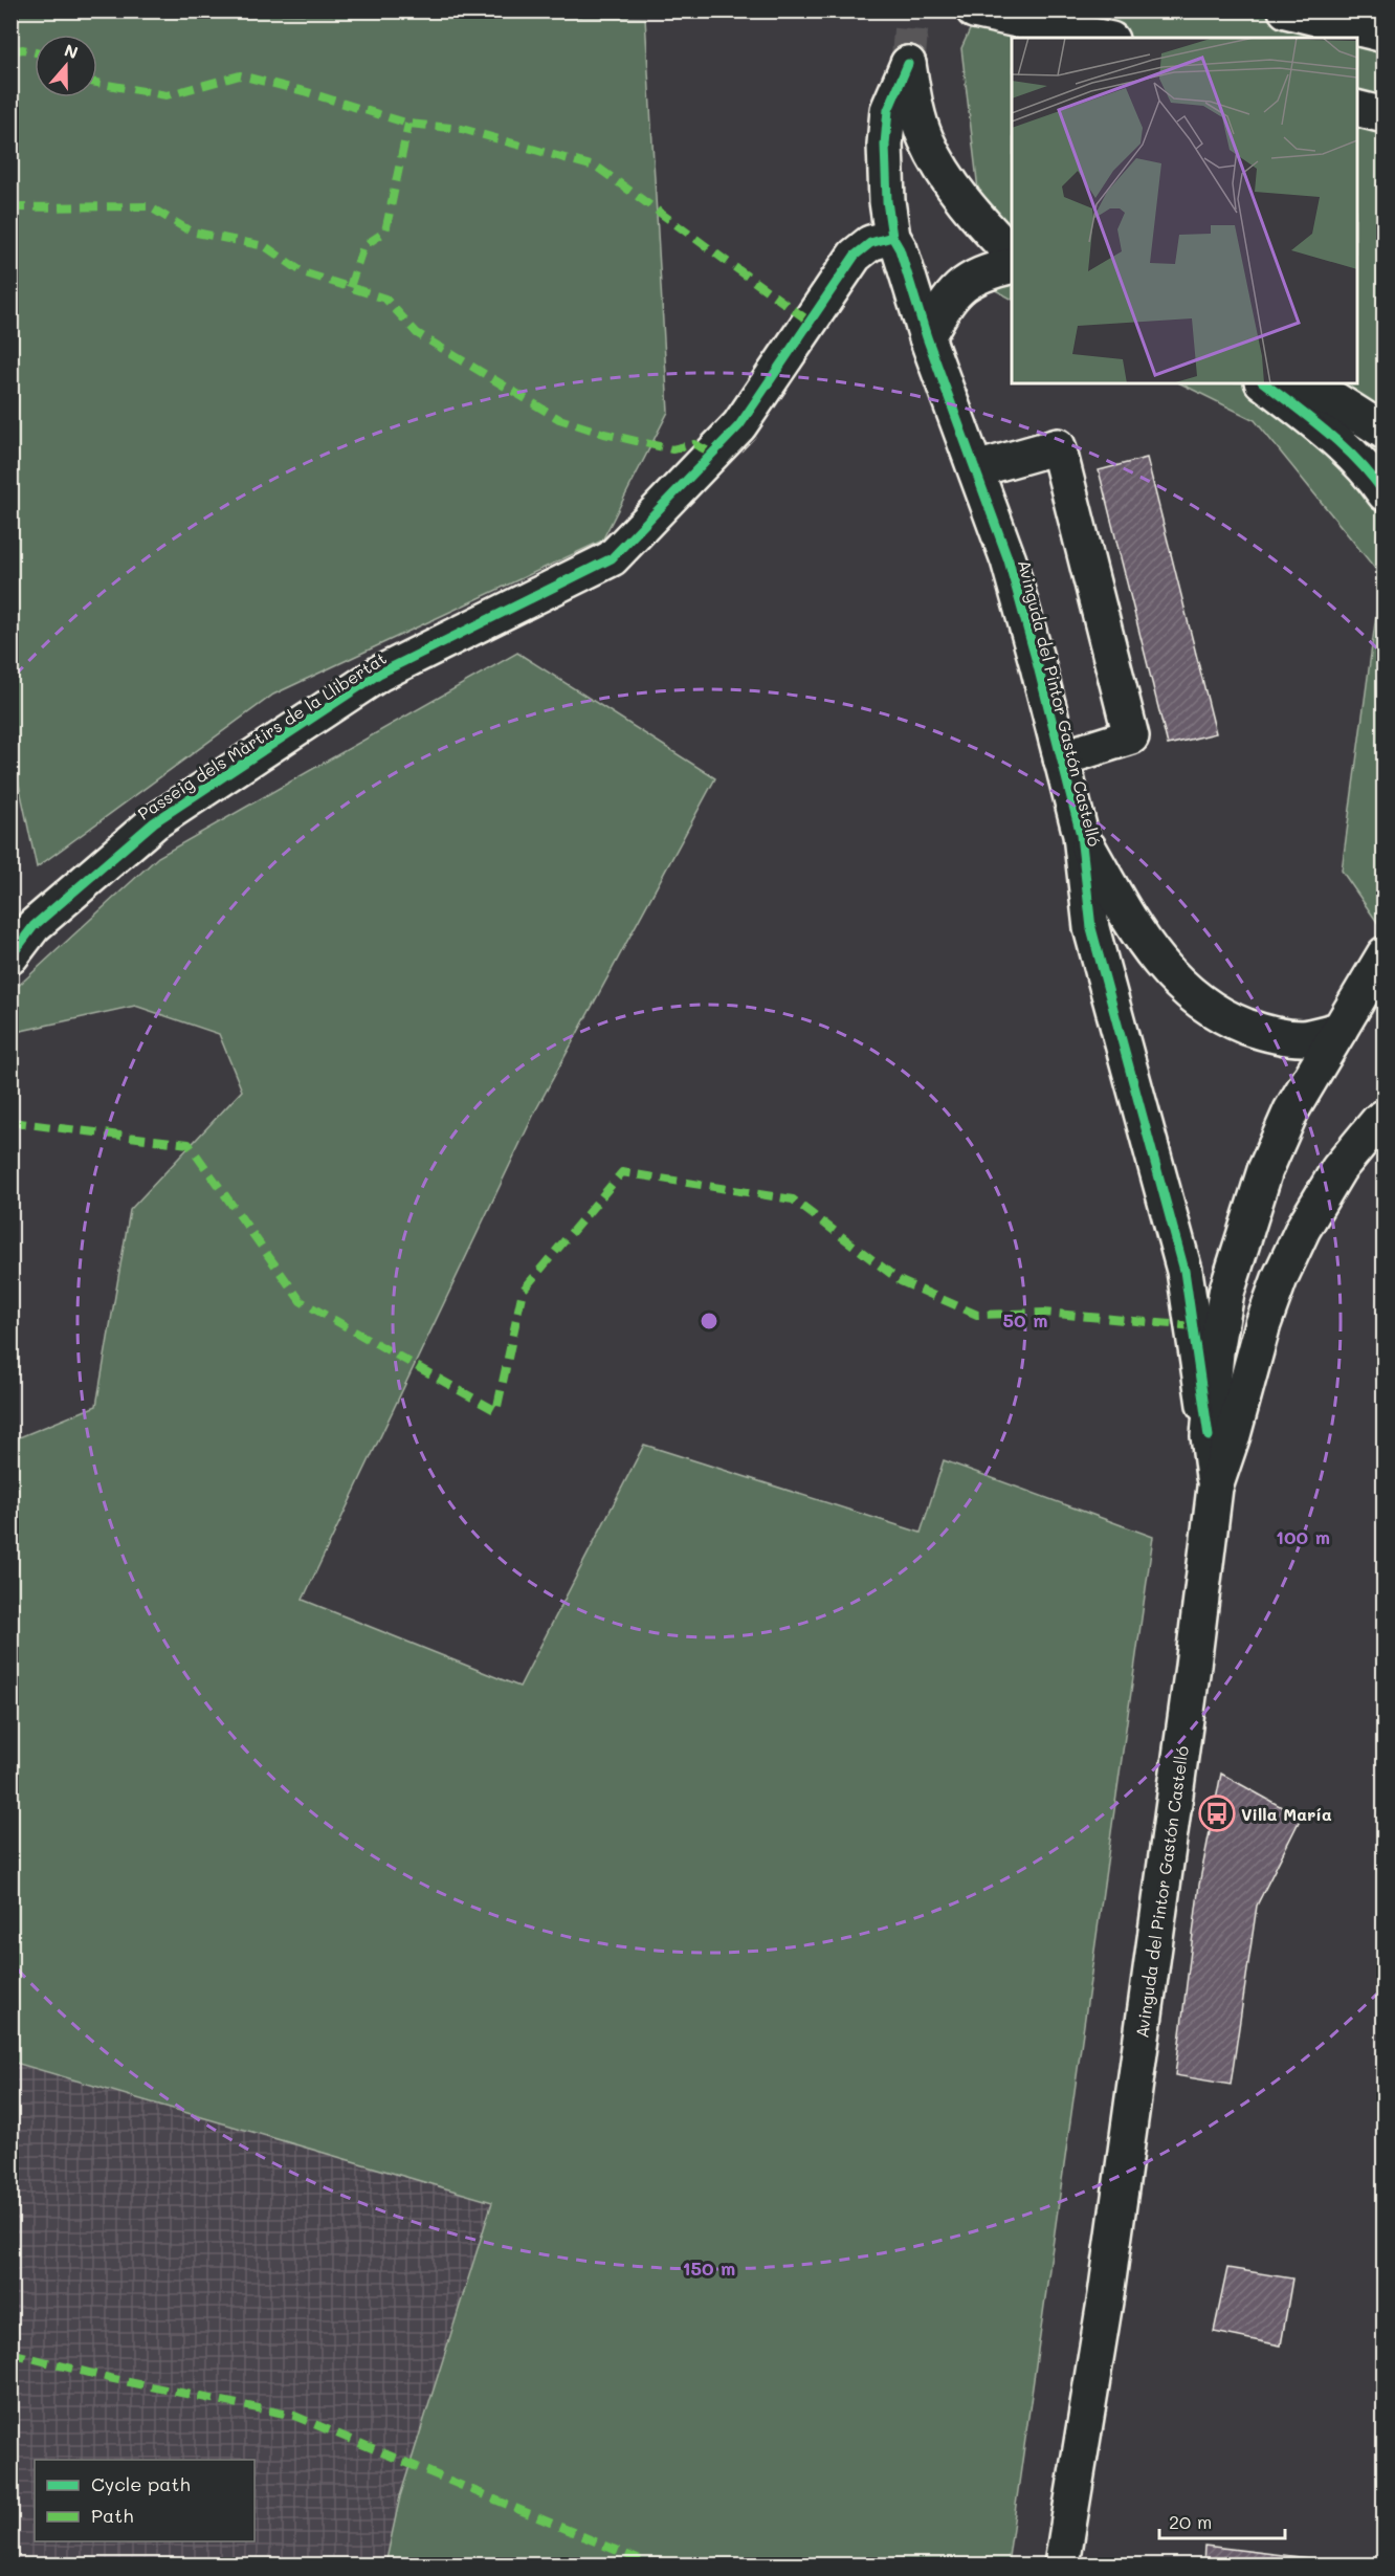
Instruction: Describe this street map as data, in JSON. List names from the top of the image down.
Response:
{
  "streets": {
    "main road": ["Avinguda del Pintor Gastón Castelló", "Passeig dels Màrtirs de la Llibertat"]
  },
  "crossings": [
    ["Avinguda del Pintor Gastón Castelló", "Passeig dels Màrtirs de la Llibertat"]
  ],
  "places": {
    "bus stop": ["Villa María"]
  },
  "legend": ["Cycle path", "Path"],
  "scale_bar": "20 m",
  "north": "top",
  "rings": ["50 m", "100 m", "150 m"]
}
